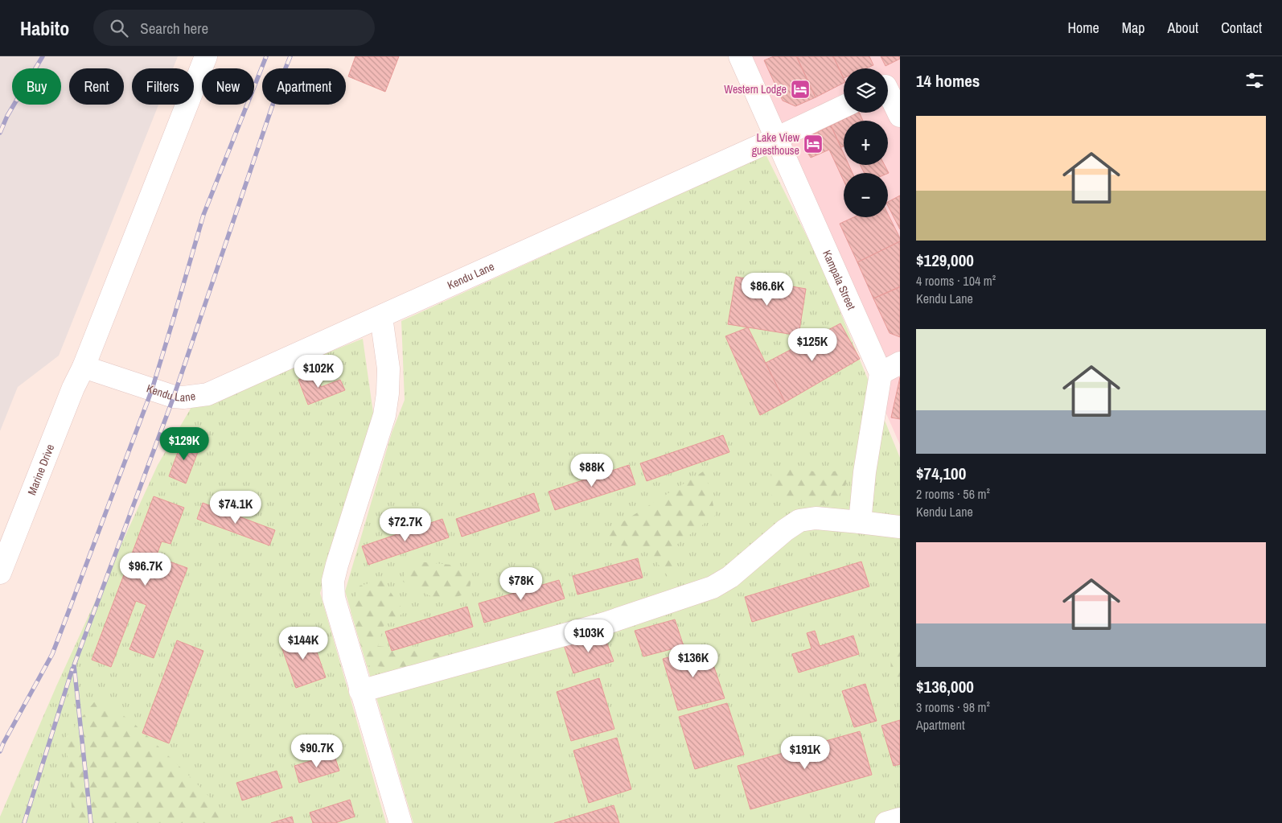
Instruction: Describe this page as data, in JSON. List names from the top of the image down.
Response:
{
  "streets": {
    "street": ["Kendu Lane", "Kampala Street", "Marine Drive"]
  },
  "crossings": [
    ["Kendu Lane", "Kampala Street"],
    ["Kendu Lane", "Marine Drive"]
  ],
  "places": {
    "hotel": ["Western Lodge", "Lake View guesthouse"]
  },
  "page": {
    "header": "Habito",
    "search": "Search here",
    "nav": [
      "Home",
      "Map",
      "About",
      "Contact"
    ],
    "heading": "14 homes",
    "map_buttons": ["+", "−"],
    "chip": [
      "Buy",
      "Rent",
      "Filters",
      "New",
      "Apartment"
    ],
    "list": [
      {
        "name": "$129,000",
        "note": "4 rooms · 104 m² · Kendu Lane"
      },
      {
        "name": "$74,100",
        "note": "2 rooms · 56 m² · Kendu Lane"
      },
      {
        "name": "$136,000",
        "note": "3 rooms · 98 m² · Apartment"
      }
    ],
    "price": [
      "$86.6K",
      "$125K",
      "$102K",
      "$129K",
      "$88K",
      "$74.1K",
      "$72.7K",
      "$96.7K",
      "$78K",
      "$103K",
      "$144K",
      "$136K",
      "$90.7K",
      "$191K"
    ]
  }
}
